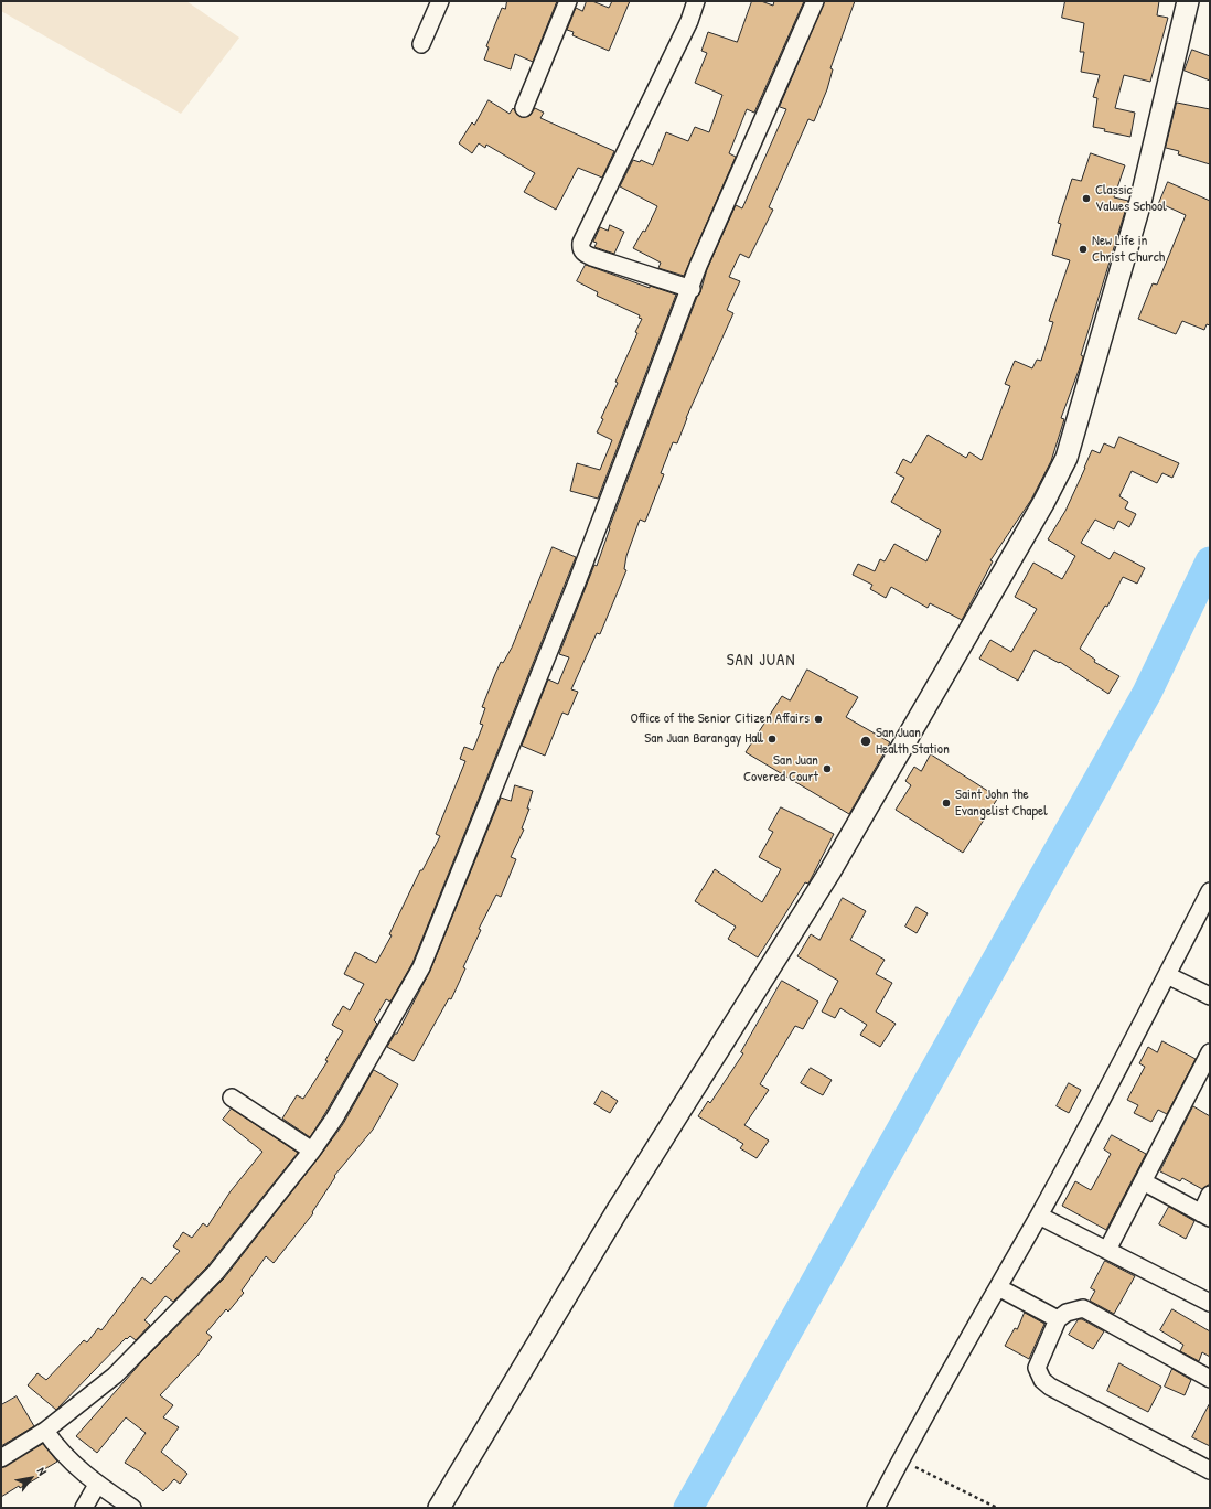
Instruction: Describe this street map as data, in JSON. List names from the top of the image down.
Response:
{
  "districts": ["SAN JUAN"],
  "places": [
    "Classic Values School",
    "New Life in Christ Church",
    "Office of the Senior Citizen Affairs",
    "San Juan Barangay Hall",
    "San Juan Health Station",
    "San Juan Covered Court",
    "Saint John the Evangelist Chapel"
  ],
  "north": "top right"
}
